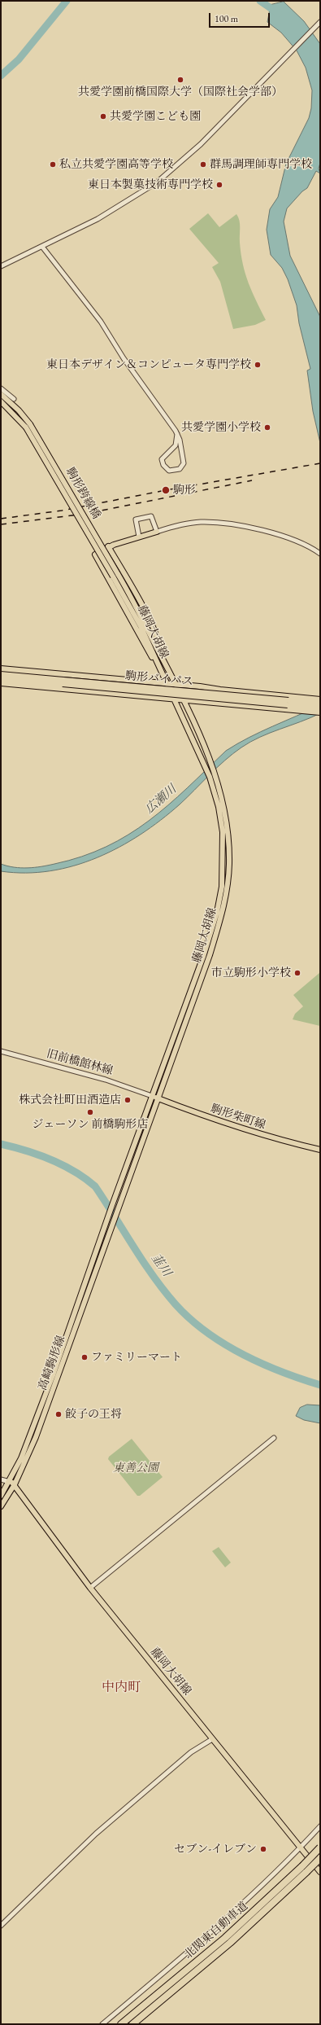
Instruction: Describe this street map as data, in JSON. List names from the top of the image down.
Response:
{
  "streets": {
    "highway": ["北関東自動車道"],
    "main road": [
      "駒形跨線橋",
      "藤岡大胡線",
      "駒形バイパス",
      "駒形柴町線",
      "高崎駒形線"
    ],
    "street": ["旧前橋館林線"]
  },
  "crossings": [
    ["駒形跨線橋", "藤岡大胡線"],
    ["藤岡大胡線", "旧前橋館林線"],
    ["藤岡大胡線", "駒形柴町線"],
    ["藤岡大胡線", "高崎駒形線"],
    ["旧前橋館林線", "駒形柴町線"],
    ["旧前橋館林線", "高崎駒形線"],
    ["駒形柴町線", "高崎駒形線"]
  ],
  "districts": ["中内町"],
  "water": ["広瀬川", "韮川"],
  "parks": ["東善公園"],
  "places": [
    "共愛学園前橋国際大学（国際社会学部）",
    "共愛学園こども園",
    "私立共愛学園高等学校",
    "群馬調理師専門学校",
    "東日本製菓技術専門学校",
    "東日本デザイン＆コンピュータ専門学校",
    "共愛学園小学校",
    "駒形",
    "市立駒形小学校",
    "株式会社町田酒造店",
    "ジェーソン 前橋駒形店",
    "ファミリーマート",
    "餃子の王将",
    "セブン-イレブン"
  ],
  "scale_bar": "100 m"
}
